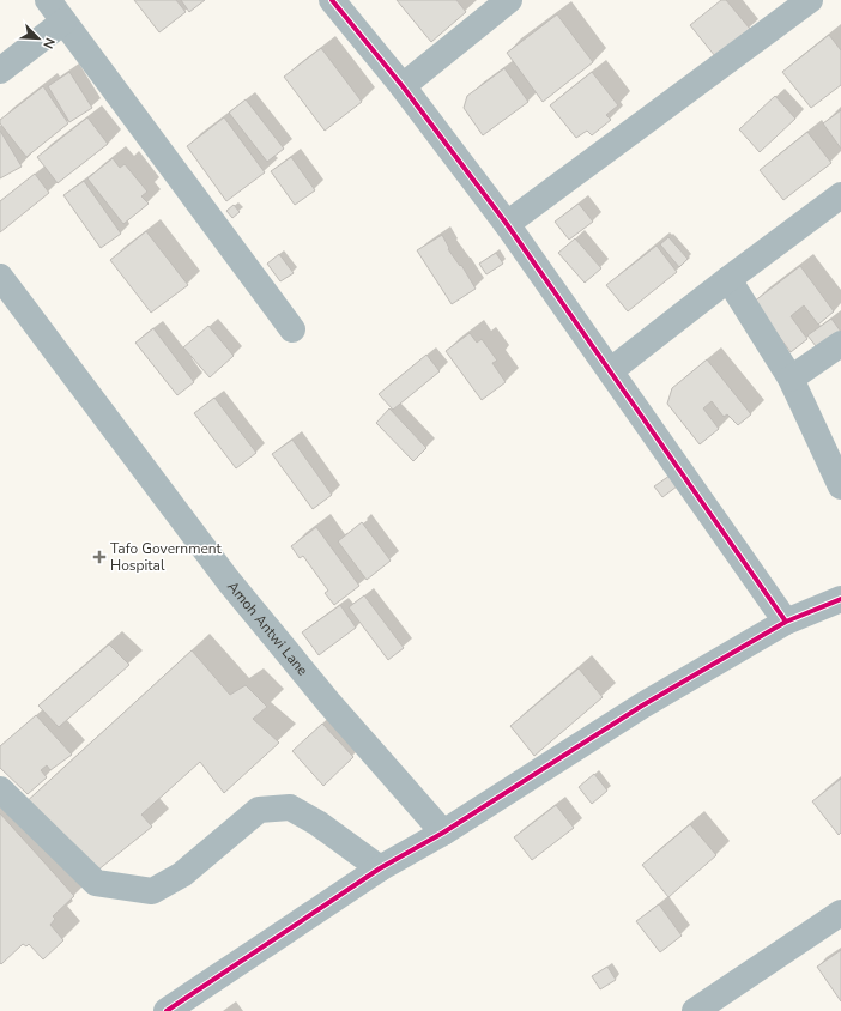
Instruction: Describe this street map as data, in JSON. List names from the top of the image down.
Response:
{
  "streets": {
    "street": ["Amoh Antwi Lane"]
  },
  "places": {
    "health": ["Tafo Government Hospital"]
  },
  "north": "bottom right"
}
